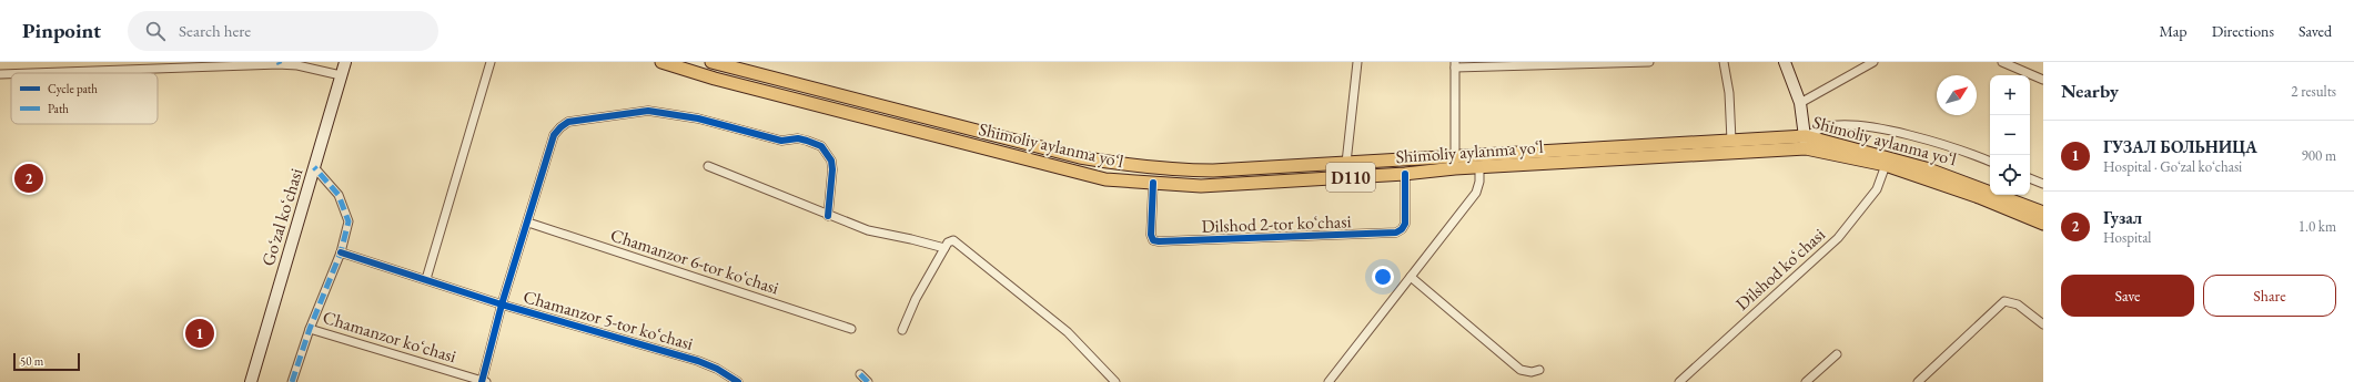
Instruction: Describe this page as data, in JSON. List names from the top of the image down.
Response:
{
  "streets": {
    "main road": ["Shimoliy aylanma yoʻl", "D110", "Goʻzal koʻchasi"],
    "street": [
      "Dilshod 2-tor koʻchasi",
      "Chamanzor 6-tor koʻchasi",
      "Dilshod koʻchasi",
      "Chamanzor 5-tor koʻchasi",
      "Chamanzor koʻchasi"
    ]
  },
  "crossings": [
    ["Shimoliy aylanma yoʻl", "Dilshod 2-tor koʻchasi"],
    ["Shimoliy aylanma yoʻl", "Dilshod koʻchasi"]
  ],
  "legend": ["Cycle path", "Path"],
  "scale_bar": "50 m",
  "north": "top right",
  "page": {
    "header": "Pinpoint",
    "search": "Search here",
    "nav": ["Map", "Directions", "Saved"],
    "heading": ["Nearby", "2 results"],
    "map_buttons": ["+", "−"],
    "list": [
      {
        "mark": "1",
        "name": "ГУЗАЛ БОЛЬНИЦА",
        "note": "Hospital · Goʻzal koʻchasi",
        "value": "900 m"
      },
      {
        "mark": "2",
        "name": "Гузал",
        "note": "Hospital",
        "value": "1.0 km"
      }
    ],
    "pins": ["2", "1"],
    "buttons": ["Save", "Share"],
    "scale": "50 m"
  }
}
